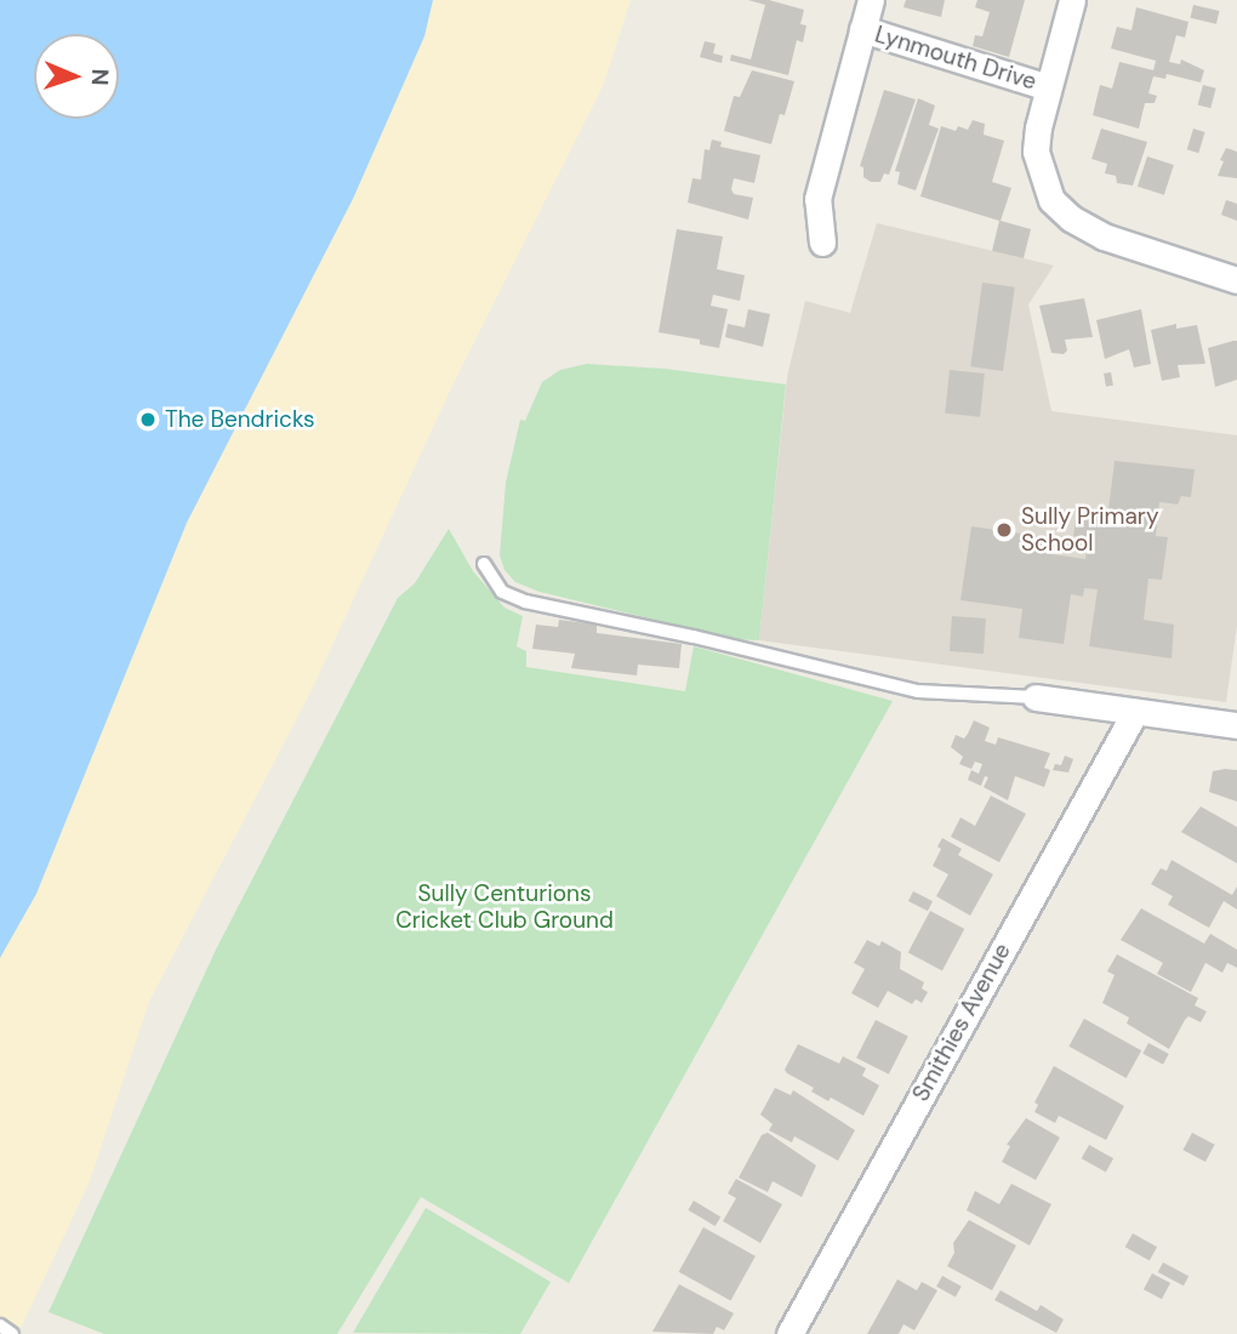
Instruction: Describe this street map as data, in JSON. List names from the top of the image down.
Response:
{
  "streets": {
    "street": ["Lynmouth Drive", "Smithies Avenue"]
  },
  "parks": ["Sully Centurions Cricket Club Ground"],
  "places": ["The Bendricks", "Sully Primary School"],
  "north": "right"
}
